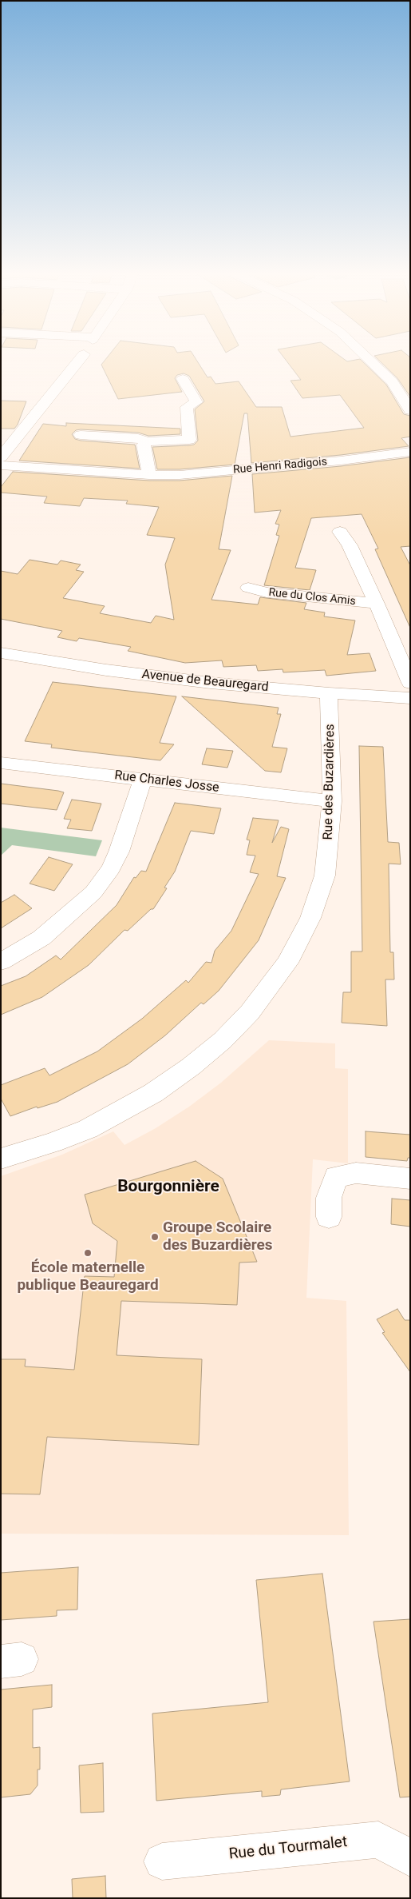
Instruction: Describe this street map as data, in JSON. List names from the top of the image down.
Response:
{
  "streets": {
    "street": [
      "Rue Henri Radigois",
      "Rue du Clos Amis",
      "Avenue de Beauregard",
      "Rue Charles Josse",
      "Rue des Buzardières",
      "Rue du Tourmalet"
    ]
  },
  "crossings": [
    ["Avenue de Beauregard", "Rue des Buzardières"],
    ["Rue Charles Josse", "Rue des Buzardières"]
  ],
  "districts": ["Bourgonnière"],
  "places": ["Groupe Scolaire des Buzardières", "École maternelle publique Beauregard"]
}
